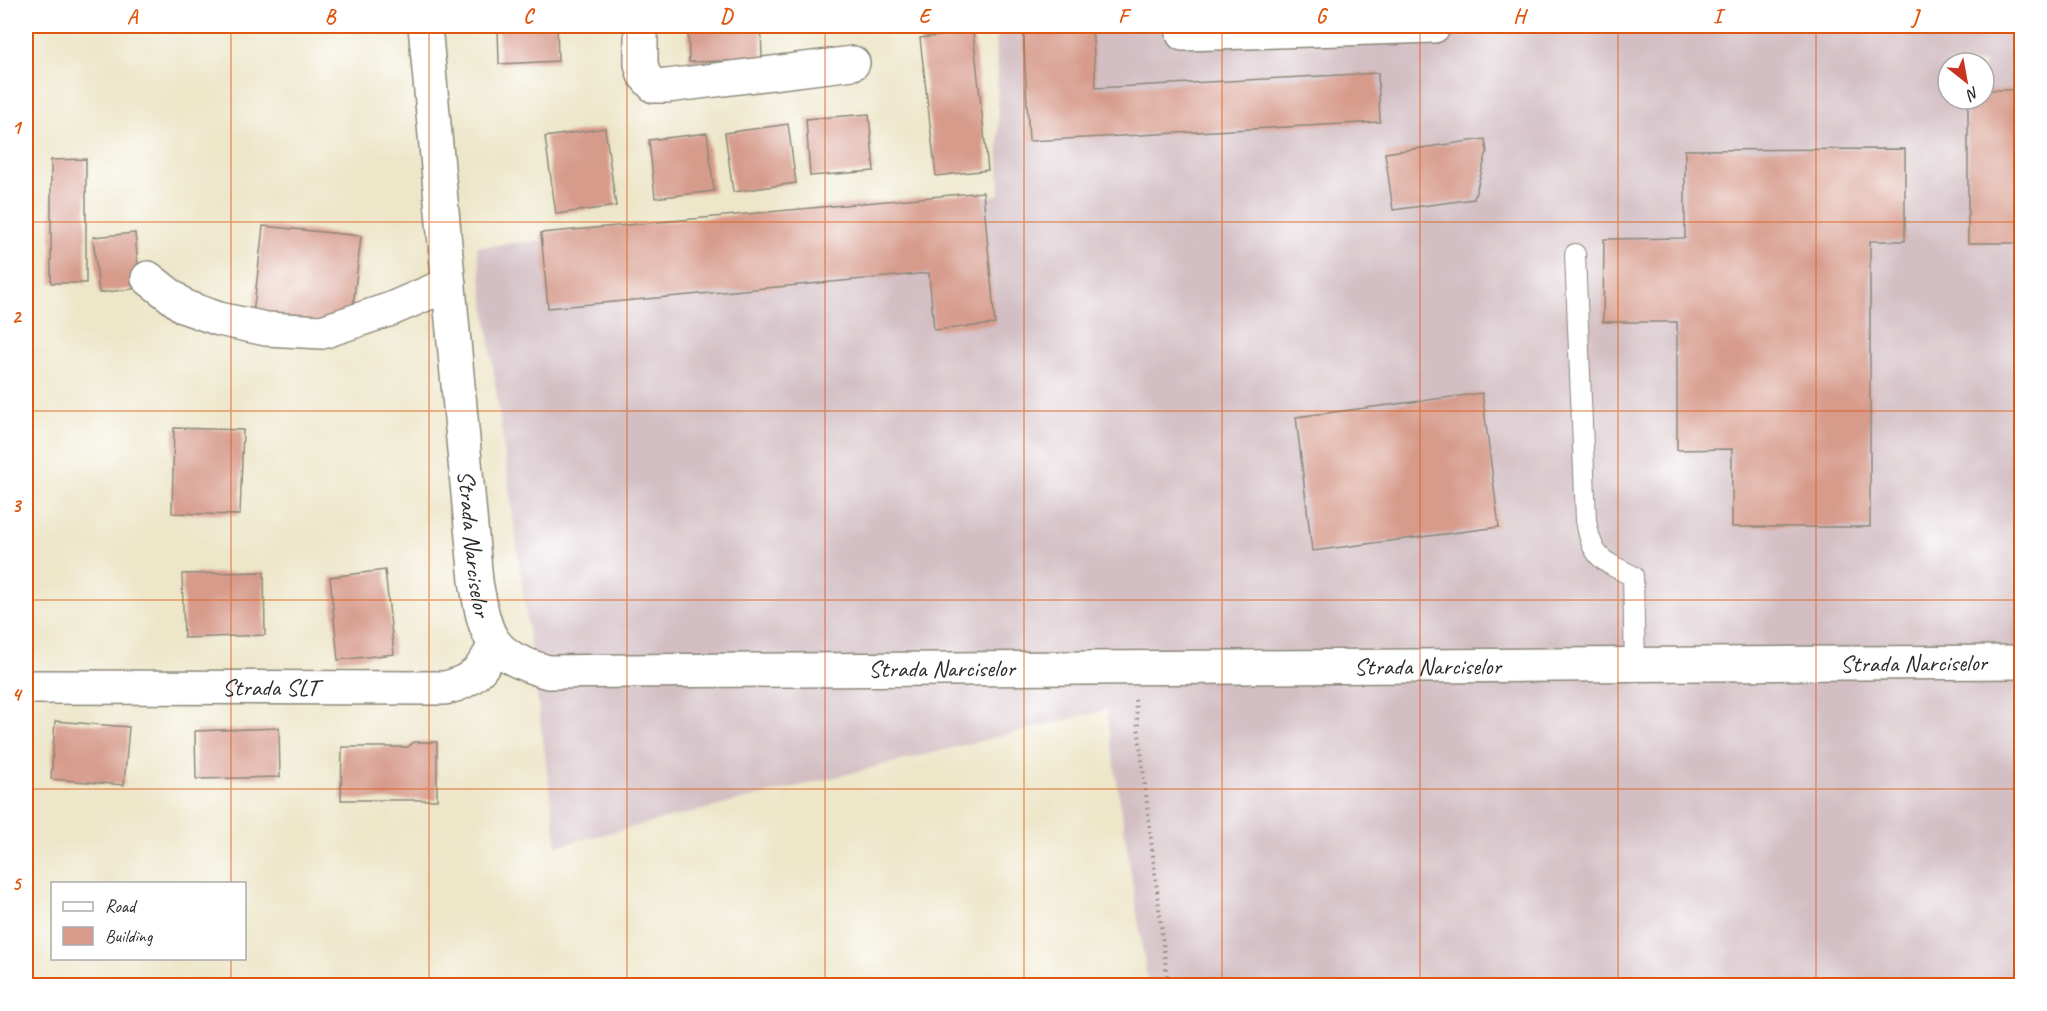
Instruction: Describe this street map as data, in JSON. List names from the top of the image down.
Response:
{
  "streets": {
    "street": ["Strada Narciselor", "Strada SLT"]
  },
  "crossings": [
    ["Strada Narciselor", "Strada SLT"]
  ],
  "legend": ["Road", "Building"],
  "north": "bottom right",
  "grid": {
    "columns": [
      "A",
      "B",
      "C",
      "D",
      "E",
      "F",
      "G",
      "H",
      "I",
      "J"
    ],
    "rows": [
      "1",
      "2",
      "3",
      "4",
      "5"
    ]
  }
}
